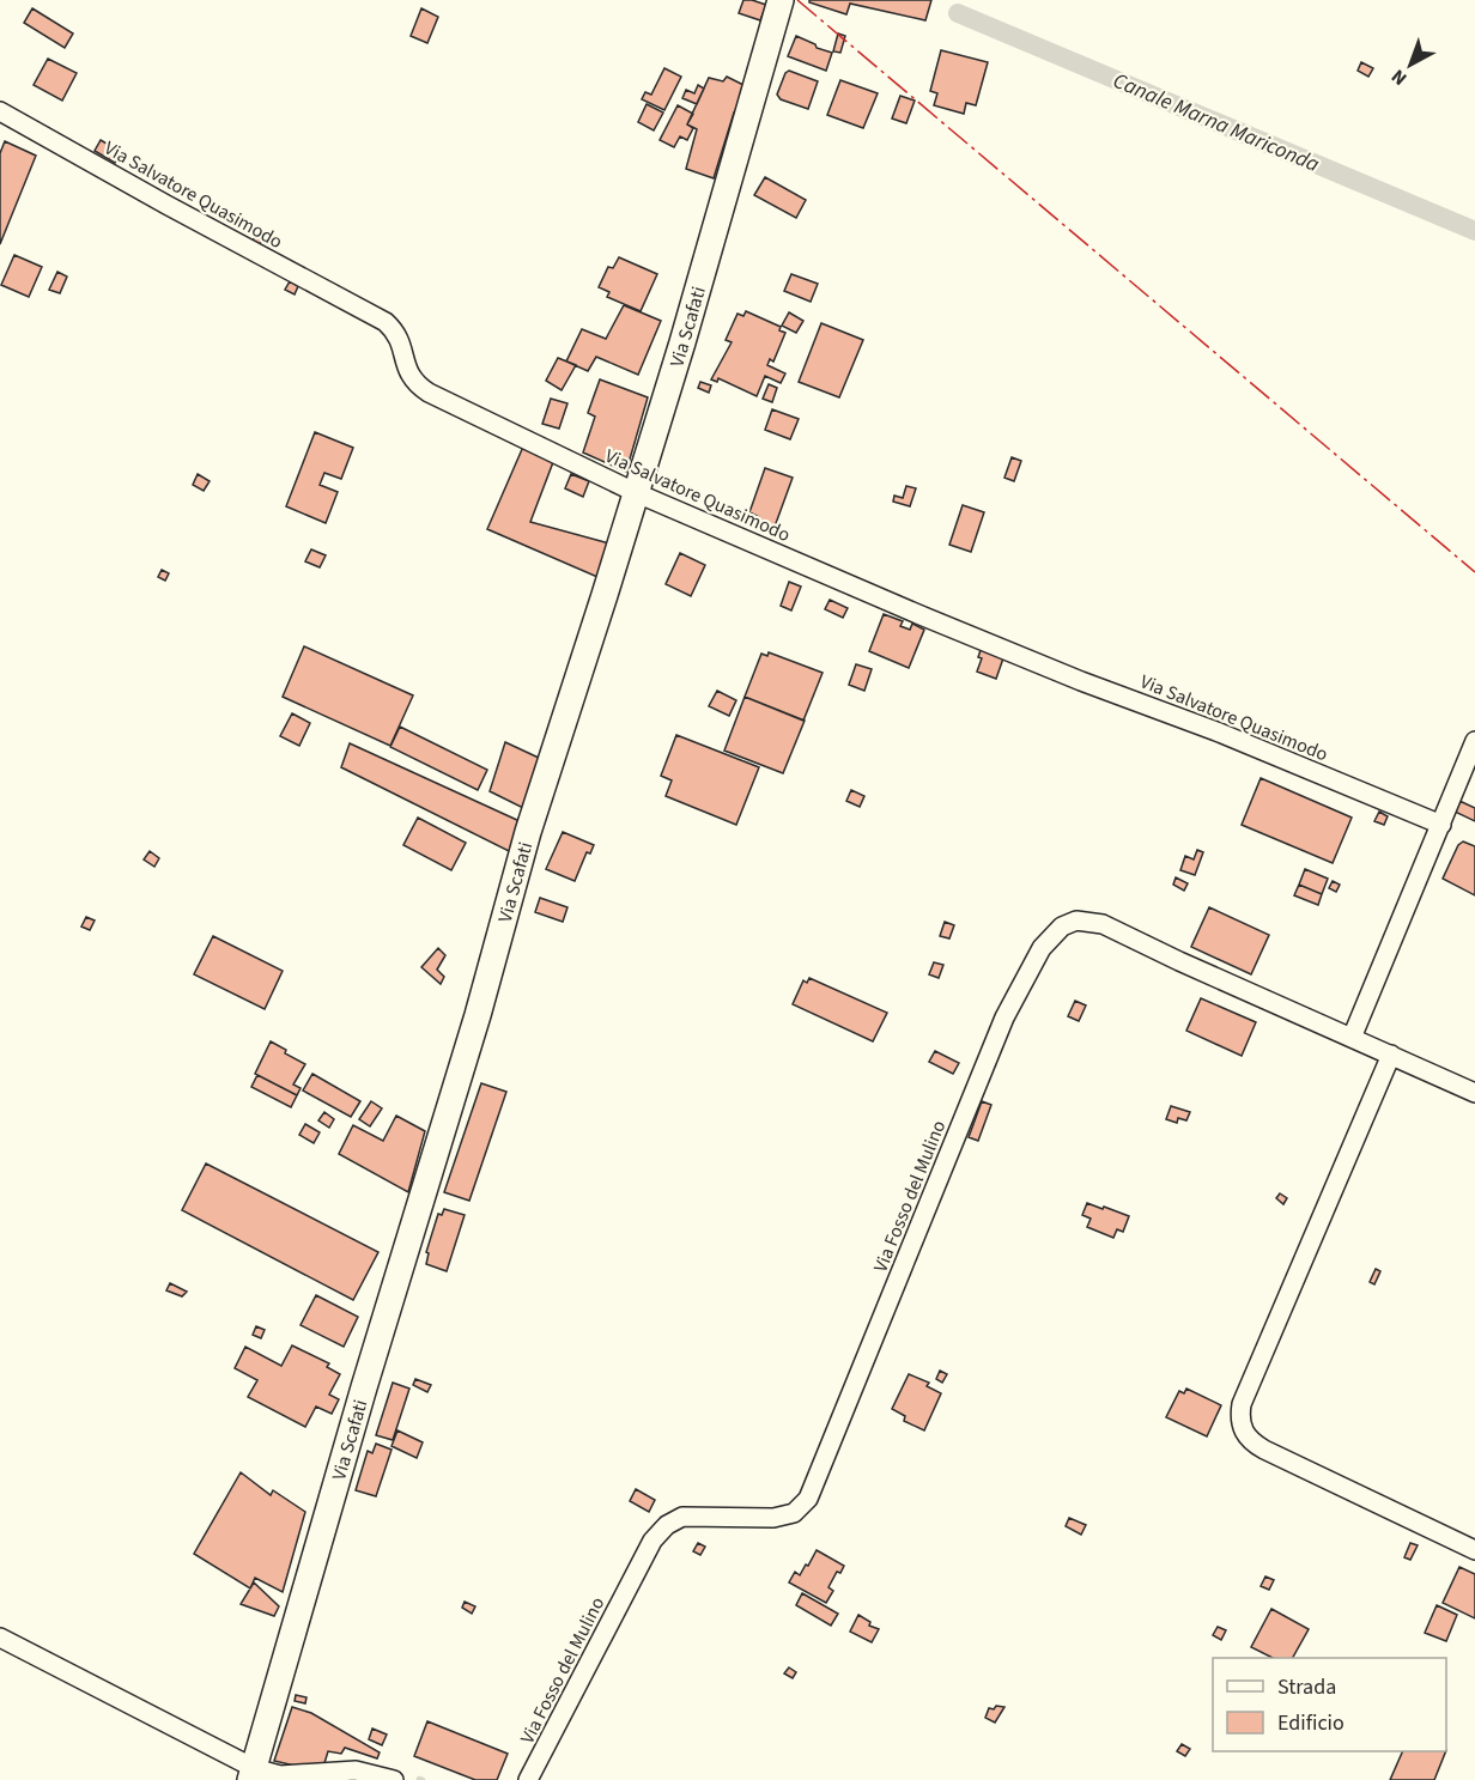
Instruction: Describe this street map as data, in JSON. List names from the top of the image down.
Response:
{
  "streets": {
    "street": ["Via Salvatore Quasimodo", "Via Scafati", "Via Fosso del Mulino"]
  },
  "crossings": [
    ["Via Salvatore Quasimodo", "Via Scafati"]
  ],
  "water": ["Canale Marna Mariconda"],
  "legend": ["Strada", "Edificio"],
  "north": "bottom left"
}
